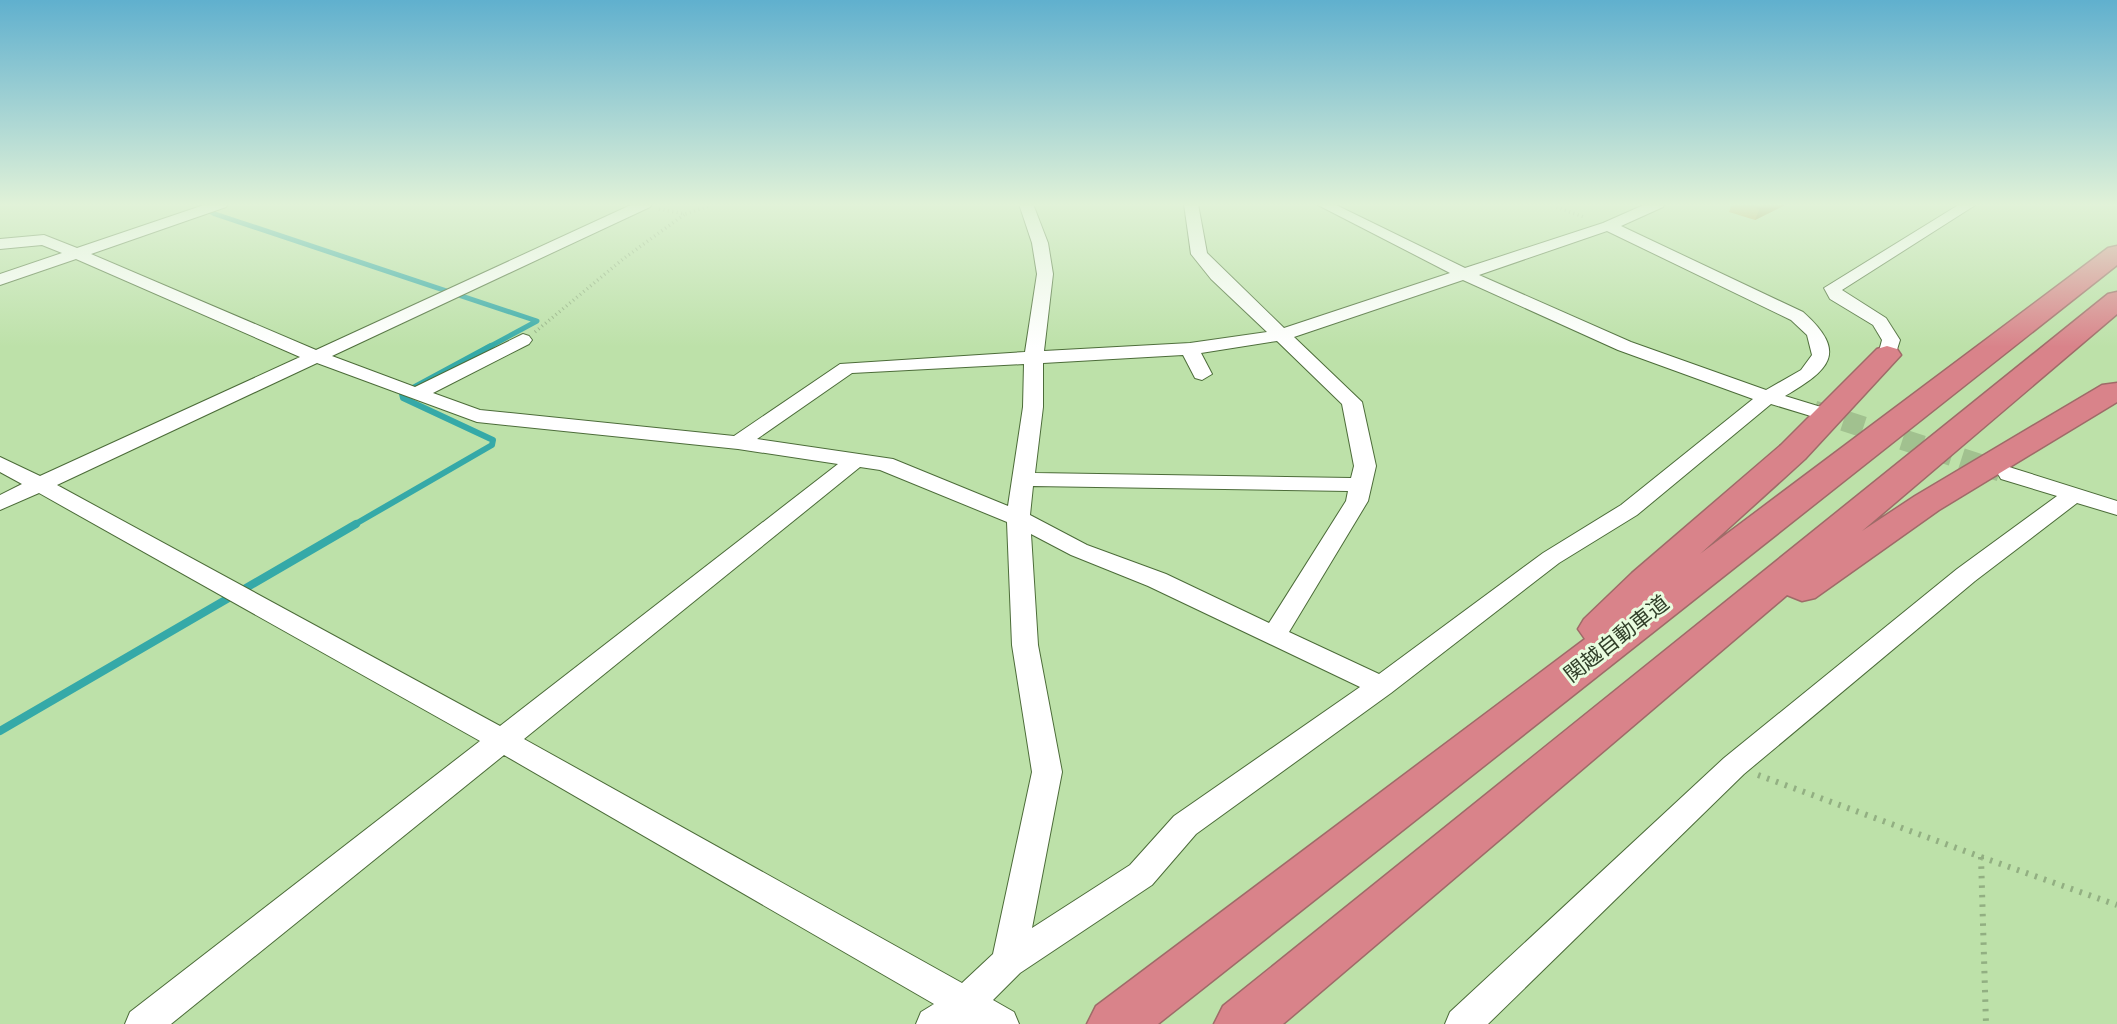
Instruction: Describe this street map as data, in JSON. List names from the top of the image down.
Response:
{
  "streets": {
    "highway": ["関越自動車道"]
  }
}
